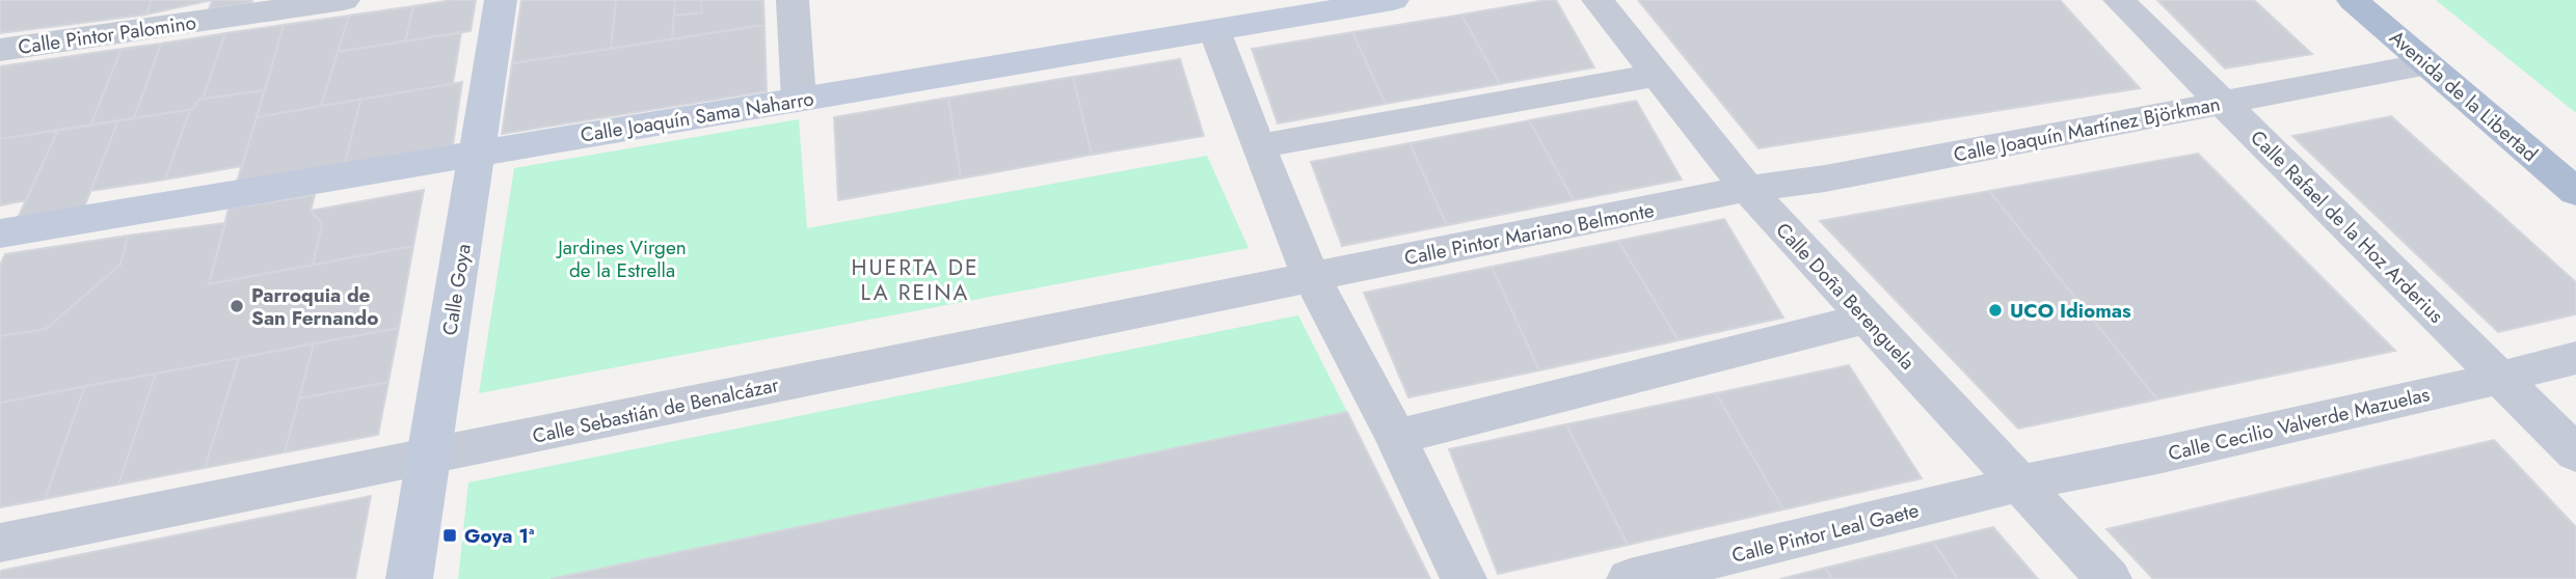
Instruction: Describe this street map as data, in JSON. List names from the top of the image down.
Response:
{
  "streets": {
    "main road": ["Avenida de la Libertad"],
    "street": [
      "Calle Pintor Palomino",
      "Calle Joaquín Sama Naharro",
      "Calle Joaquín Martínez Björkman",
      "Calle Rafael de la Hoz Arderius",
      "Calle Pintor Mariano Belmonte",
      "Calle Goya",
      "Calle Doña Berenguela",
      "Calle Sebastián de Benalcázar",
      "Calle Cecilio Valverde Mazuelas",
      "Calle Pintor Leal Gaete"
    ]
  },
  "crossings": [
    ["Avenida de la Libertad", "Calle Joaquín Martínez Björkman"],
    ["Calle Joaquín Sama Naharro", "Calle Goya"],
    ["Calle Joaquín Martínez Björkman", "Calle Rafael de la Hoz Arderius"],
    ["Calle Joaquín Martínez Björkman", "Calle Pintor Mariano Belmonte"],
    ["Calle Joaquín Martínez Björkman", "Calle Doña Berenguela"],
    ["Calle Rafael de la Hoz Arderius", "Calle Cecilio Valverde Mazuelas"],
    ["Calle Pintor Mariano Belmonte", "Calle Doña Berenguela"],
    ["Calle Pintor Mariano Belmonte", "Calle Sebastián de Benalcázar"],
    ["Calle Goya", "Calle Sebastián de Benalcázar"],
    ["Calle Doña Berenguela", "Calle Cecilio Valverde Mazuelas"],
    ["Calle Doña Berenguela", "Calle Pintor Leal Gaete"],
    ["Calle Cecilio Valverde Mazuelas", "Calle Pintor Leal Gaete"]
  ],
  "districts": ["HUERTA DE LA REINA"],
  "parks": ["Jardines Virgen de la Estrella"],
  "places": {
    "other": ["Parroquia de San Fernando", "UCO Idiomas"],
    "transit": ["Goya 1ª"]
  }
}
